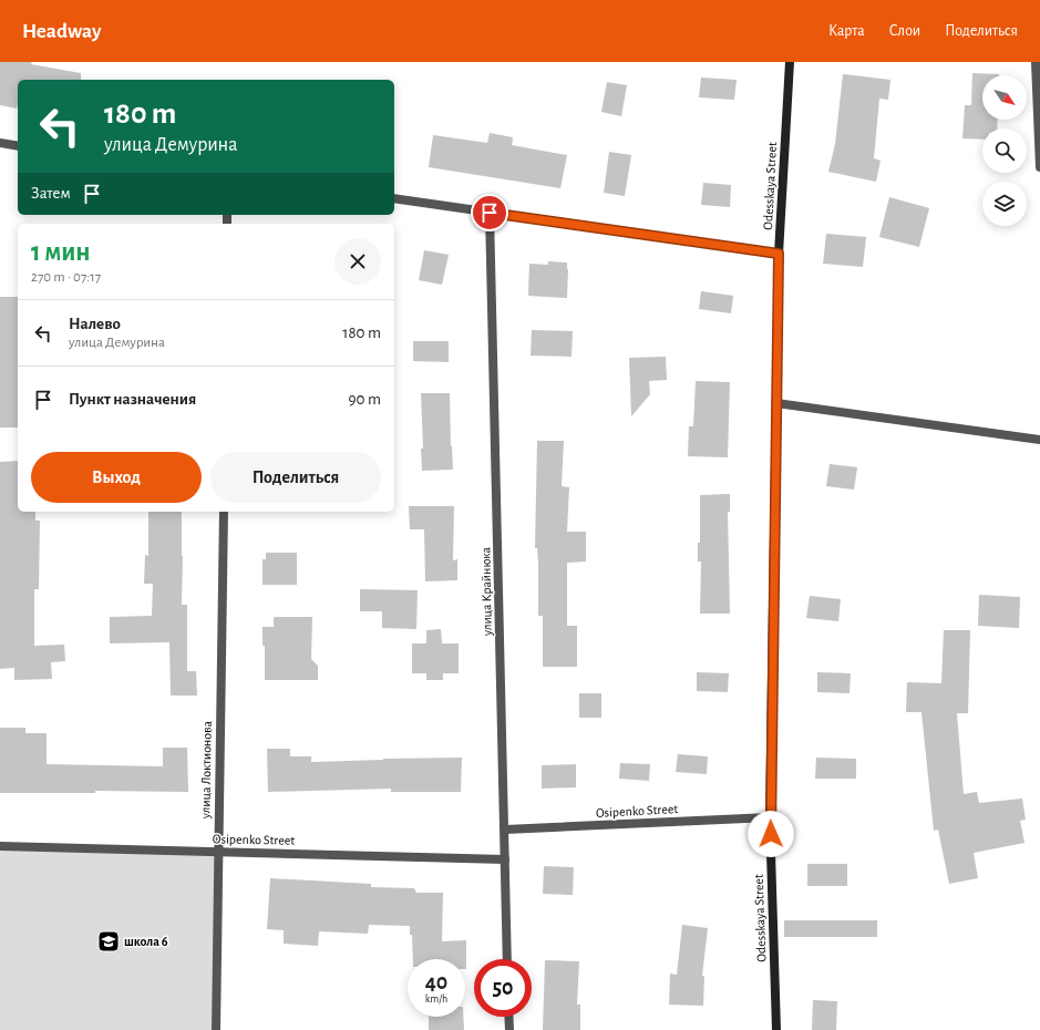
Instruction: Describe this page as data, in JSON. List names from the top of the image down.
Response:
{
  "streets": {
    "main road": ["Odesskaya Street"],
    "street": ["улица Крайнюка", "улица Локтионова", "Osipenko Street"]
  },
  "crossings": [
    ["Odesskaya Street", "Osipenko Street"],
    ["улица Крайнюка", "Osipenko Street"],
    ["улица Локтионова", "Osipenko Street"]
  ],
  "places": {
    "school or university": ["школа 6"]
  },
  "north": "bottom right",
  "page": {
    "header": "Headway",
    "nav": ["Карта", "Слои", "Поделиться"],
    "turn": ["180 m", "улица Демурина"],
    "then": "Затем",
    "heading": ["1 мин", "270 m · 07:17"],
    "list": [
      {
        "name": "Налево",
        "note": "улица Демурина",
        "value": "180 m"
      },
      {
        "name": "Пункт назначения",
        "value": "90 m"
      }
    ],
    "buttons": ["Выход", "Поделиться"],
    "speed": "40 km/h",
    "limit": "50"
  }
}
